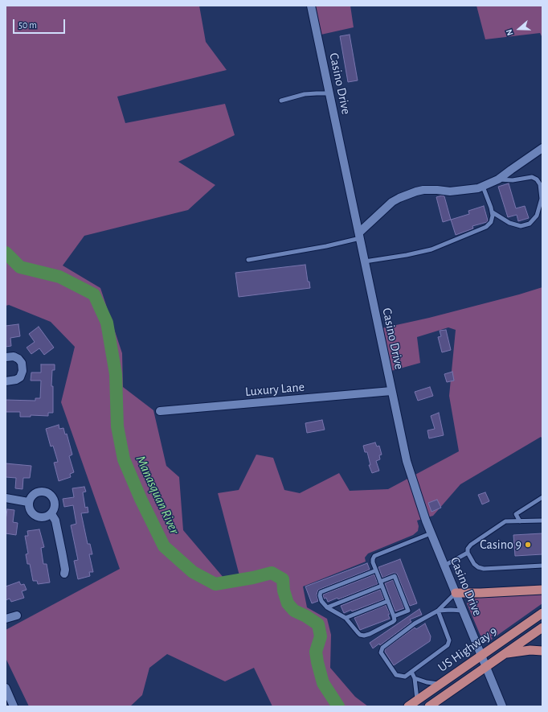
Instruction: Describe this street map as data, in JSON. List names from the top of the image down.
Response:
{
  "streets": {
    "highway": ["US Highway 9"],
    "street": ["Casino Drive", "Luxury Lane"]
  },
  "crossings": [
    ["Casino Drive", "Luxury Lane"],
    ["Casino Drive", "US Highway 9"]
  ],
  "water": ["Manasquan River"],
  "places": ["Casino 9"],
  "scale_bar": "50 m",
  "north": "left"
}
